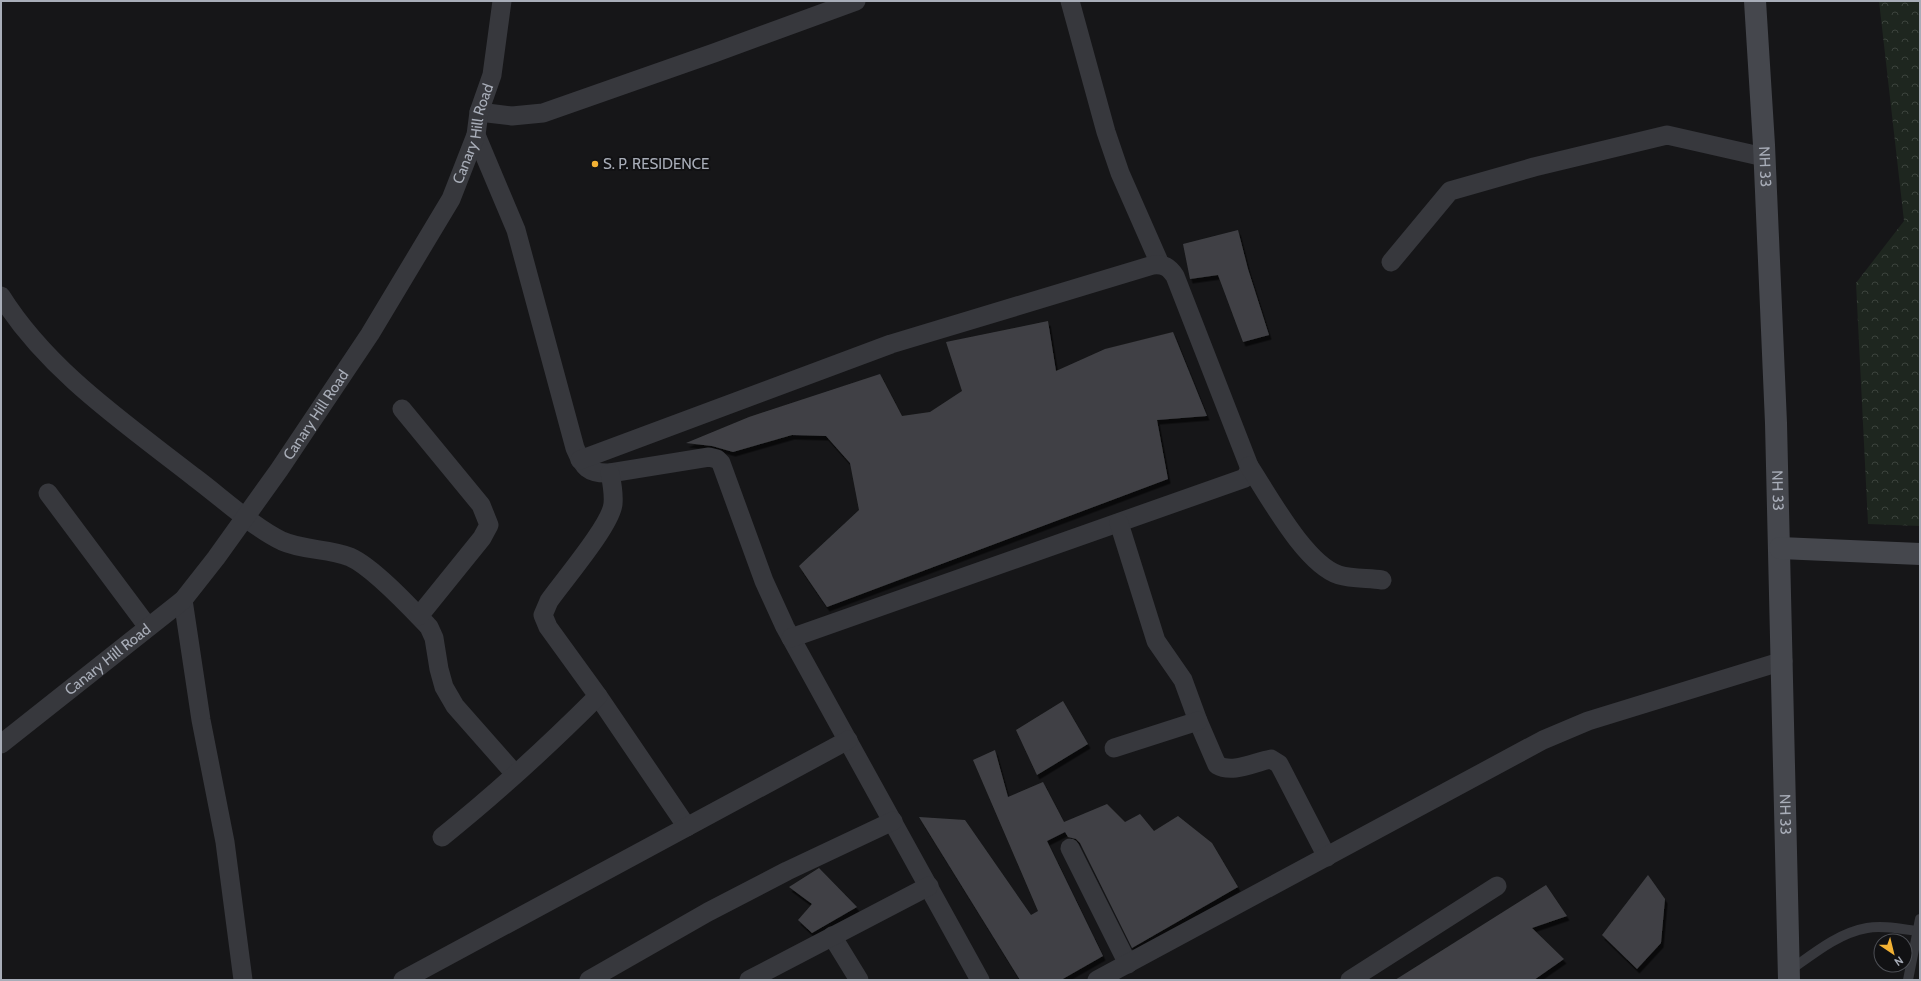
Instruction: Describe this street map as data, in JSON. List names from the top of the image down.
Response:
{
  "streets": {
    "main road": ["NH 33"],
    "street": ["Canary Hill Road"]
  },
  "places": ["S. P. RESIDENCE"],
  "north": "bottom right"
}
